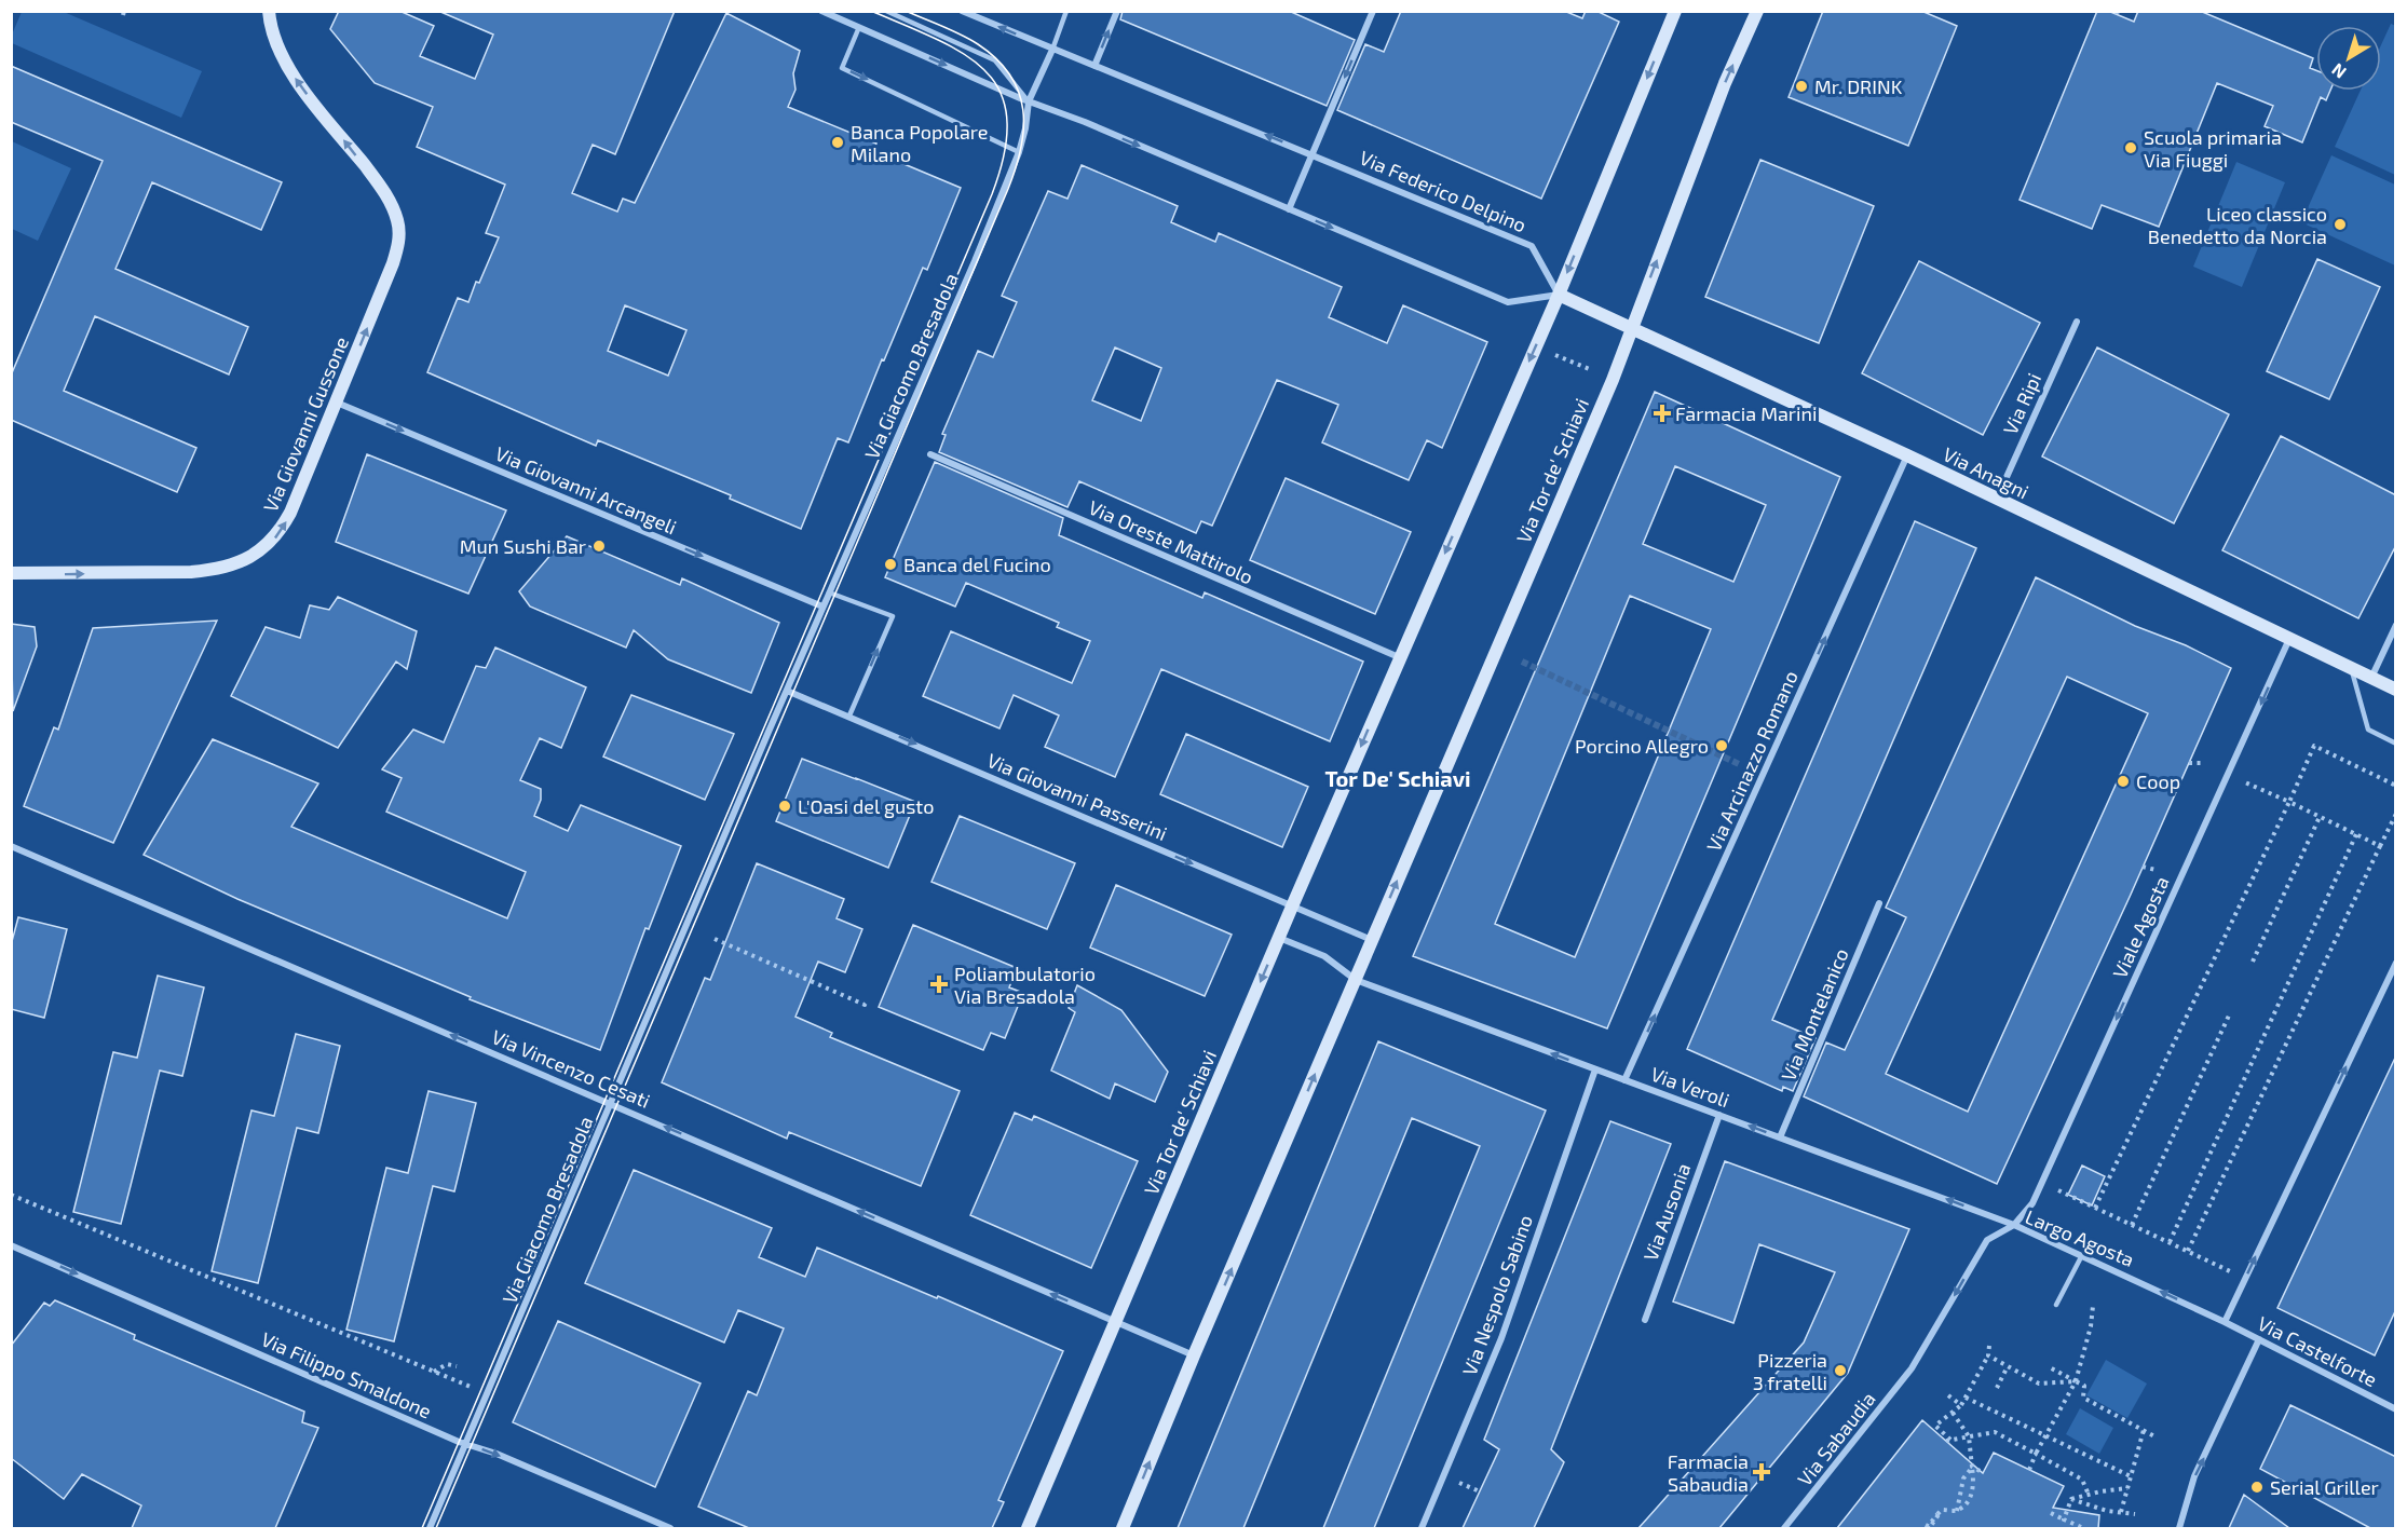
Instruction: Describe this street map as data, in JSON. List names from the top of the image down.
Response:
{
  "streets": {
    "main road": ["Via Giovanni Gussone", "Via Tor de' Schiavi", "Via Anagni"],
    "street": [
      "Via Federico Delpino",
      "Via Giacomo Bresadola",
      "Via Ripi",
      "Via Giovanni Arcangeli",
      "Via Oreste Mattirolo",
      "Via Arcinazzo Romano",
      "Via Giovanni Passerini",
      "Viale Agosta",
      "Via Montelanico",
      "Via Vincenzo Cesati",
      "Via Veroli",
      "Via Ausonia",
      "Largo Agosta",
      "Via Nespolo Sabino",
      "Via Castelforte",
      "Via Filippo Smaldone",
      "Via Sabaudia"
    ]
  },
  "crossings": [
    ["Via Federico Delpino", "Via Giacomo Bresadola"],
    ["Via Federico Delpino", "Via Tor de' Schiavi"],
    ["Via Federico Delpino", "Via Anagni"],
    ["Via Giacomo Bresadola", "Via Giovanni Arcangeli"],
    ["Via Giacomo Bresadola", "Via Giovanni Passerini"],
    ["Via Giacomo Bresadola", "Via Vincenzo Cesati"],
    ["Via Giacomo Bresadola", "Via Filippo Smaldone"],
    ["Via Ripi", "Via Anagni"],
    ["Via Giovanni Gussone", "Via Giovanni Arcangeli"],
    ["Via Tor de' Schiavi", "Via Anagni"],
    ["Via Tor de' Schiavi", "Via Oreste Mattirolo"],
    ["Via Tor de' Schiavi", "Via Giovanni Passerini"],
    ["Via Tor de' Schiavi", "Via Vincenzo Cesati"],
    ["Via Tor de' Schiavi", "Via Veroli"],
    ["Via Anagni", "Via Arcinazzo Romano"],
    ["Via Anagni", "Viale Agosta"],
    ["Via Arcinazzo Romano", "Via Veroli"],
    ["Viale Agosta", "Via Veroli"],
    ["Viale Agosta", "Largo Agosta"],
    ["Via Montelanico", "Via Veroli"],
    ["Via Veroli", "Via Ausonia"],
    ["Via Veroli", "Largo Agosta"],
    ["Via Veroli", "Via Nespolo Sabino"],
    ["Largo Agosta", "Via Castelforte"],
    ["Largo Agosta", "Via Sabaudia"]
  ],
  "one_way": [
    "Via Giovanni Arcangeli",
    "Via Arcinazzo Romano",
    "Via Giovanni Passerini",
    "Viale Agosta",
    "Via Vincenzo Cesati",
    "Via Veroli",
    "Via Filippo Smaldone"
  ],
  "districts": ["Tor De' Schiavi"],
  "places": {
    "other": [
      "Mr. DRINK",
      "Banca Popolare Milano",
      "Scuola primaria Via Fiuggi",
      "Liceo classico Benedetto da Norcia",
      "Mun Sushi Bar",
      "Banca del Fucino",
      "Porcino Allegro",
      "Coop",
      "L'Oasi del gusto",
      "Pizzeria 3 fratelli",
      "Serial Griller"
    ],
    "health": ["Farmacia Marini", "Poliambulatorio Via Bresadola", "Farmacia Sabaudia"]
  },
  "north": "bottom left"
}
